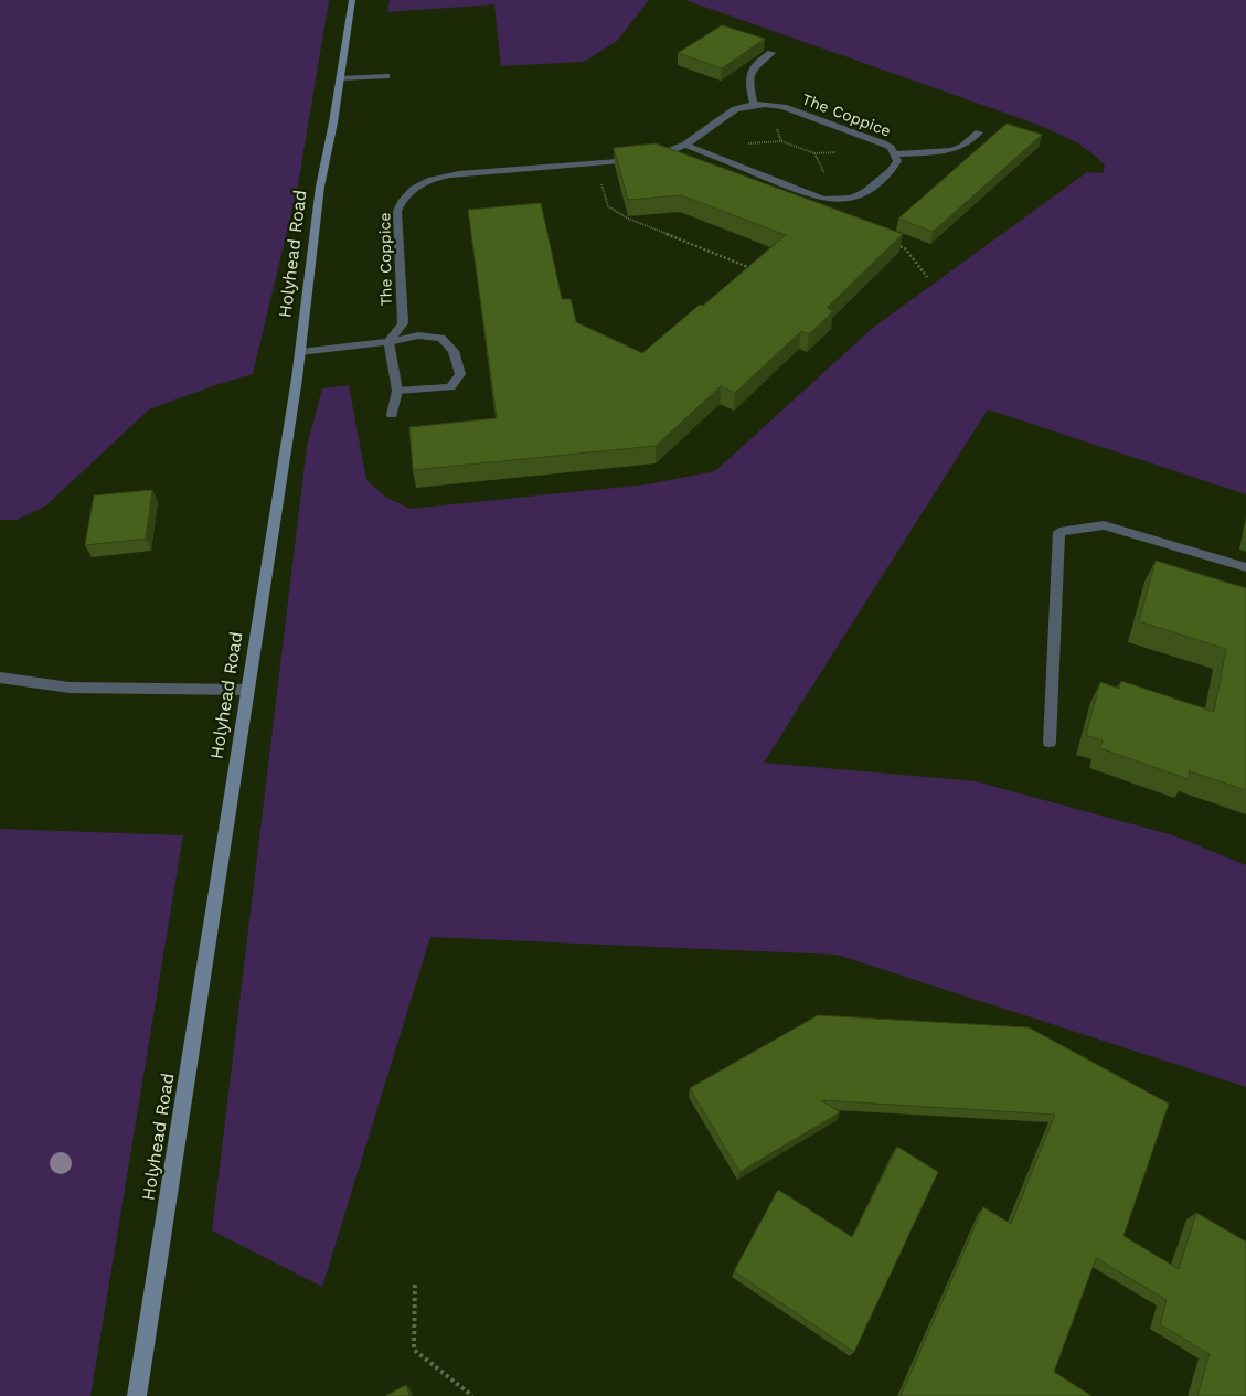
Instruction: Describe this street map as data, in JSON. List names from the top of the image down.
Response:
{
  "streets": {
    "main road": ["Holyhead Road"],
    "street": ["The Coppice"]
  }
}
